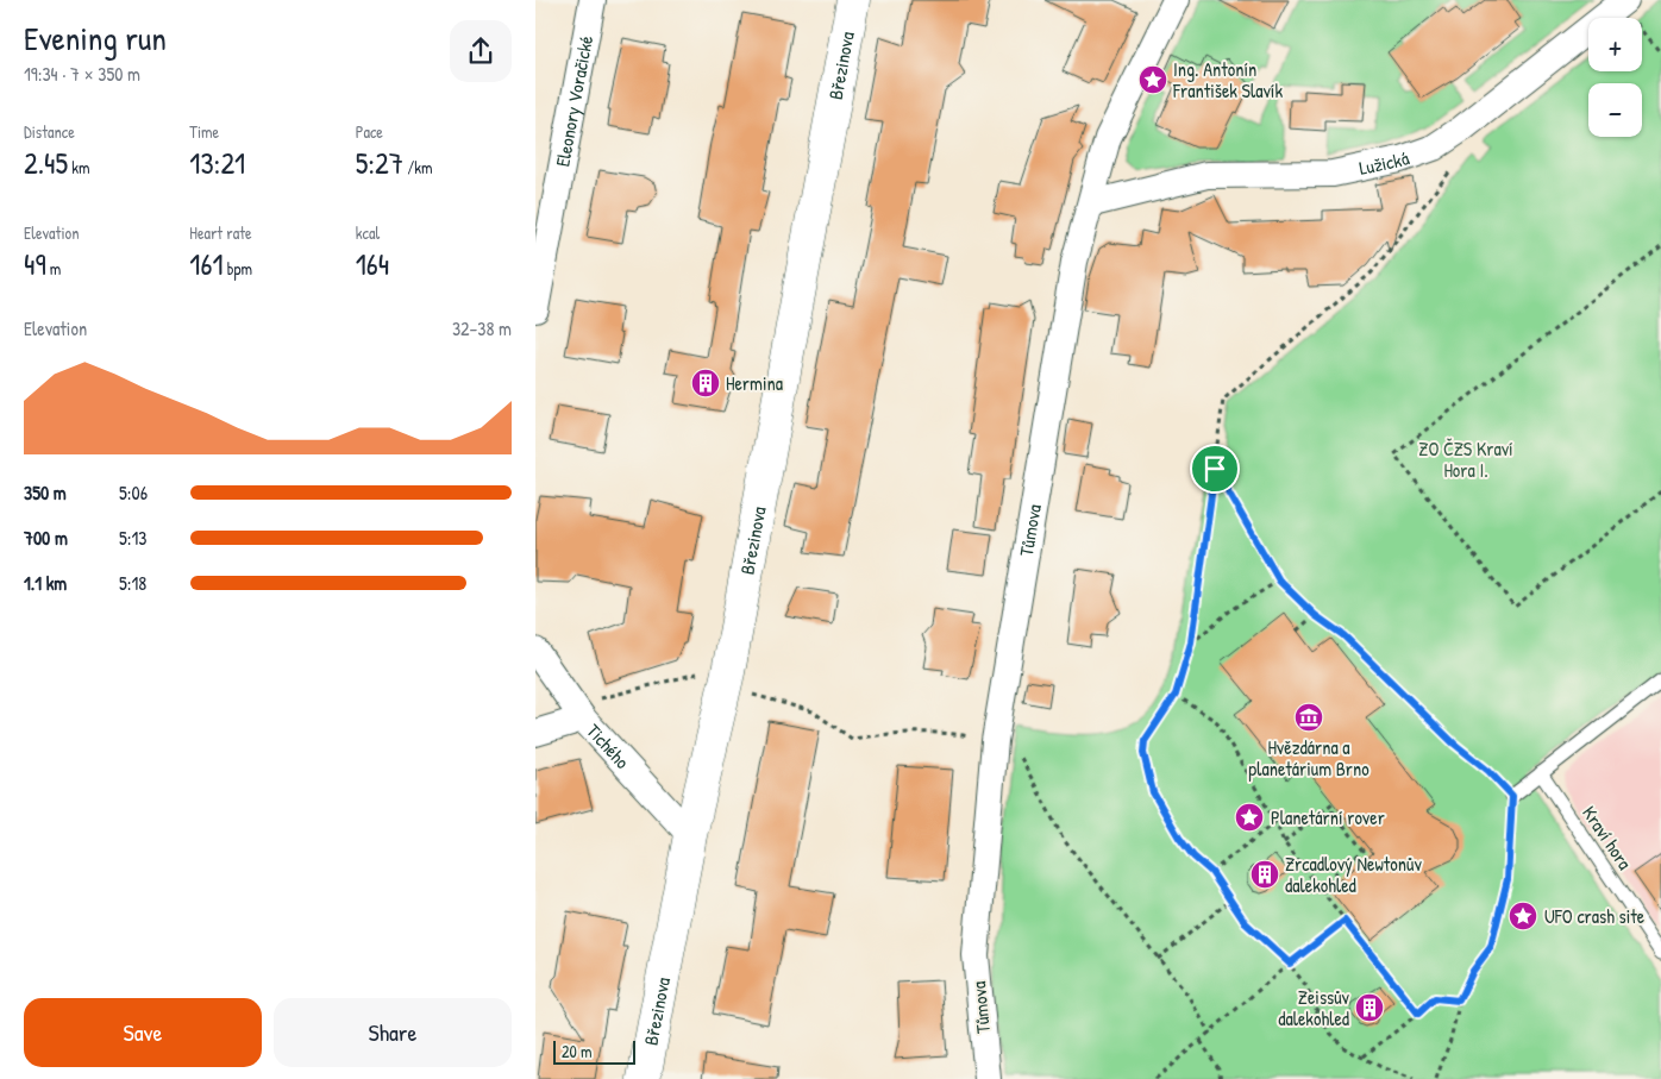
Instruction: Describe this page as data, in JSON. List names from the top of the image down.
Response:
{
  "streets": {
    "street": [
      "Březinova",
      "Eleonory Voračické",
      "Lužická",
      "Tůmova",
      "Tichého"
    ],
    "lane": ["Kraví hora"]
  },
  "crossings": [
    ["Březinova", "Tichého"],
    ["Lužická", "Tůmova"]
  ],
  "parks": ["ZO ČZS Kraví Hora I."],
  "places": {
    "place": ["Ing. Antonín František Slavík", "Planetární rover", "UFO crash site"],
    "building": ["Hermina", "Zrcadlový Newtonův dalekohled", "Zeissův dalekohled"],
    "museum": ["Hvězdárna a planetárium Brno"]
  },
  "scale_bar": "20 m",
  "page": {
    "heading": ["Evening run", "19:34 · 7 × 350 m"],
    "map_buttons": ["+", "−"],
    "stats": [
      ["Distance", "2.45 km"],
      ["Time", "13:21"],
      ["Pace", "5:27 /km"],
      ["Elevation", "49 m"],
      ["Heart rate", "161 bpm"],
      ["kcal", "164"]
    ],
    "chart": ["Elevation", "32–38 m"],
    "list": [
      {
        "name": "350 m",
        "note": "5:06"
      },
      {
        "name": "700 m",
        "note": "5:13"
      },
      {
        "name": "1.1 km",
        "note": "5:18"
      }
    ],
    "buttons": ["Save", "Share"],
    "scale": "20 m"
  }
}
